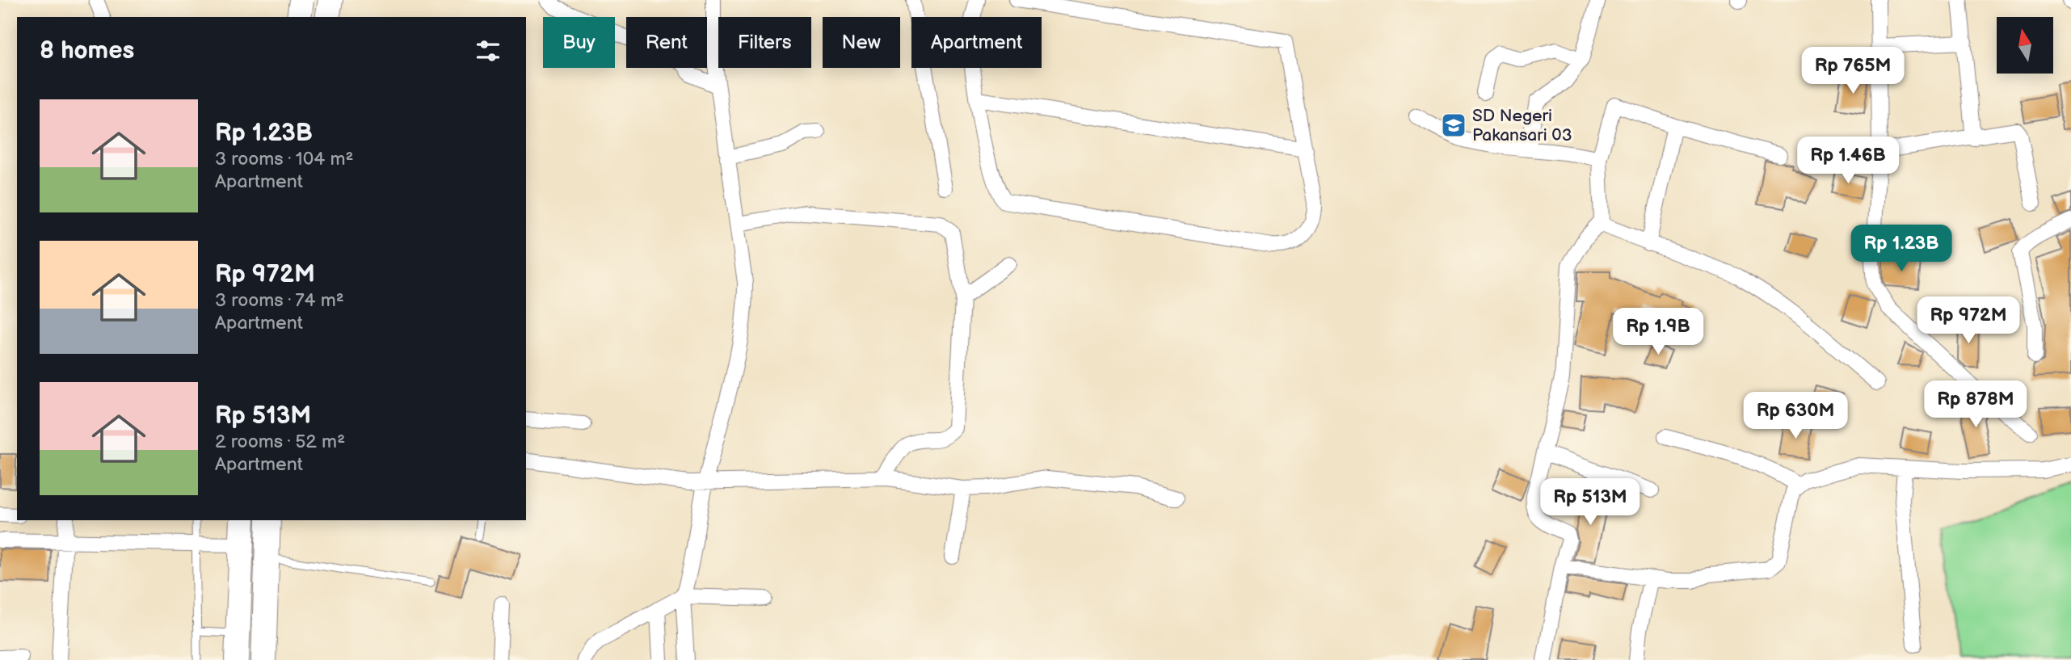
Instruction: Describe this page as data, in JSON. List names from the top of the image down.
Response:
{
  "places": {
    "school or university": ["SD Negeri Pakansari 03"]
  },
  "north": "top",
  "page": {
    "chip": [
      "Buy",
      "Rent",
      "Filters",
      "New",
      "Apartment"
    ],
    "heading": "8 homes",
    "price": [
      "Rp 765M",
      "Rp 1.46B",
      "Rp 1.23B",
      "Rp 972M",
      "Rp 1.9B",
      "Rp 878M",
      "Rp 630M",
      "Rp 513M"
    ],
    "list": [
      {
        "name": "Rp 1.23B",
        "note": "3 rooms · 104 m² · Apartment"
      },
      {
        "name": "Rp 972M",
        "note": "3 rooms · 74 m² · Apartment"
      },
      {
        "name": "Rp 513M",
        "note": "2 rooms · 52 m² · Apartment"
      }
    ]
  }
}
